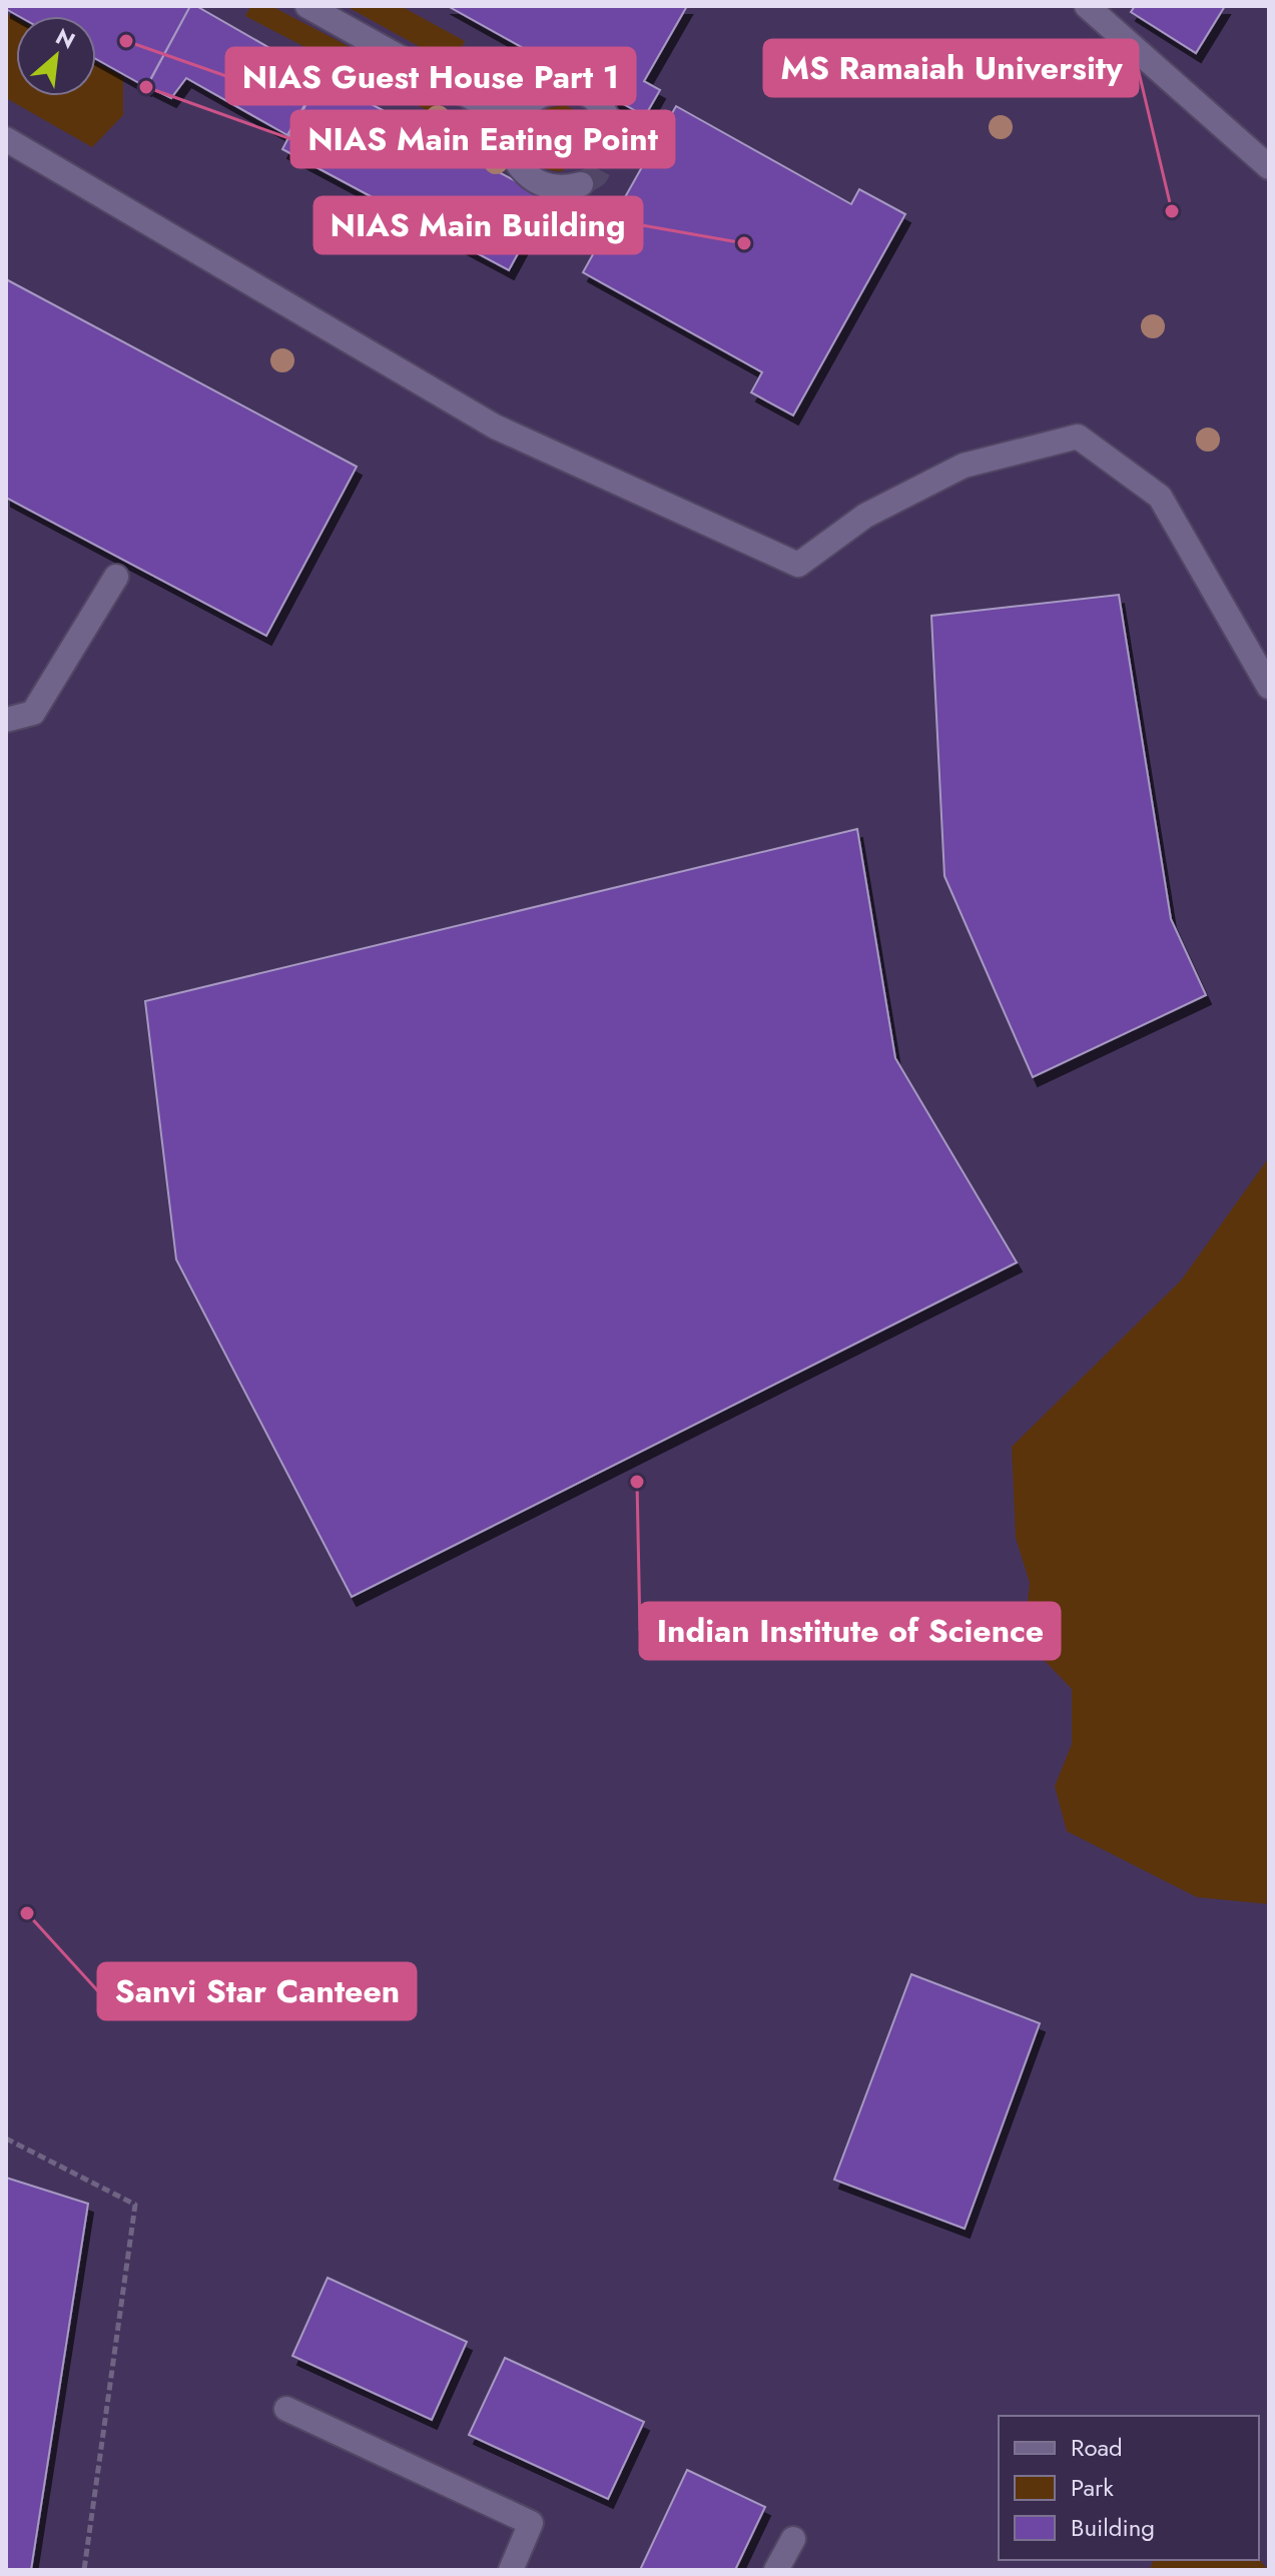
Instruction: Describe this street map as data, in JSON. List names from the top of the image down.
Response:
{
  "places": [
    "NIAS Guest House Part 1",
    "NIAS Main Eating Point",
    "MS Ramaiah University",
    "NIAS Main Building",
    "Indian Institute of Science",
    "Sanvi Star Canteen"
  ],
  "legend": ["Road", "Park", "Building"],
  "north": "top right"
}
